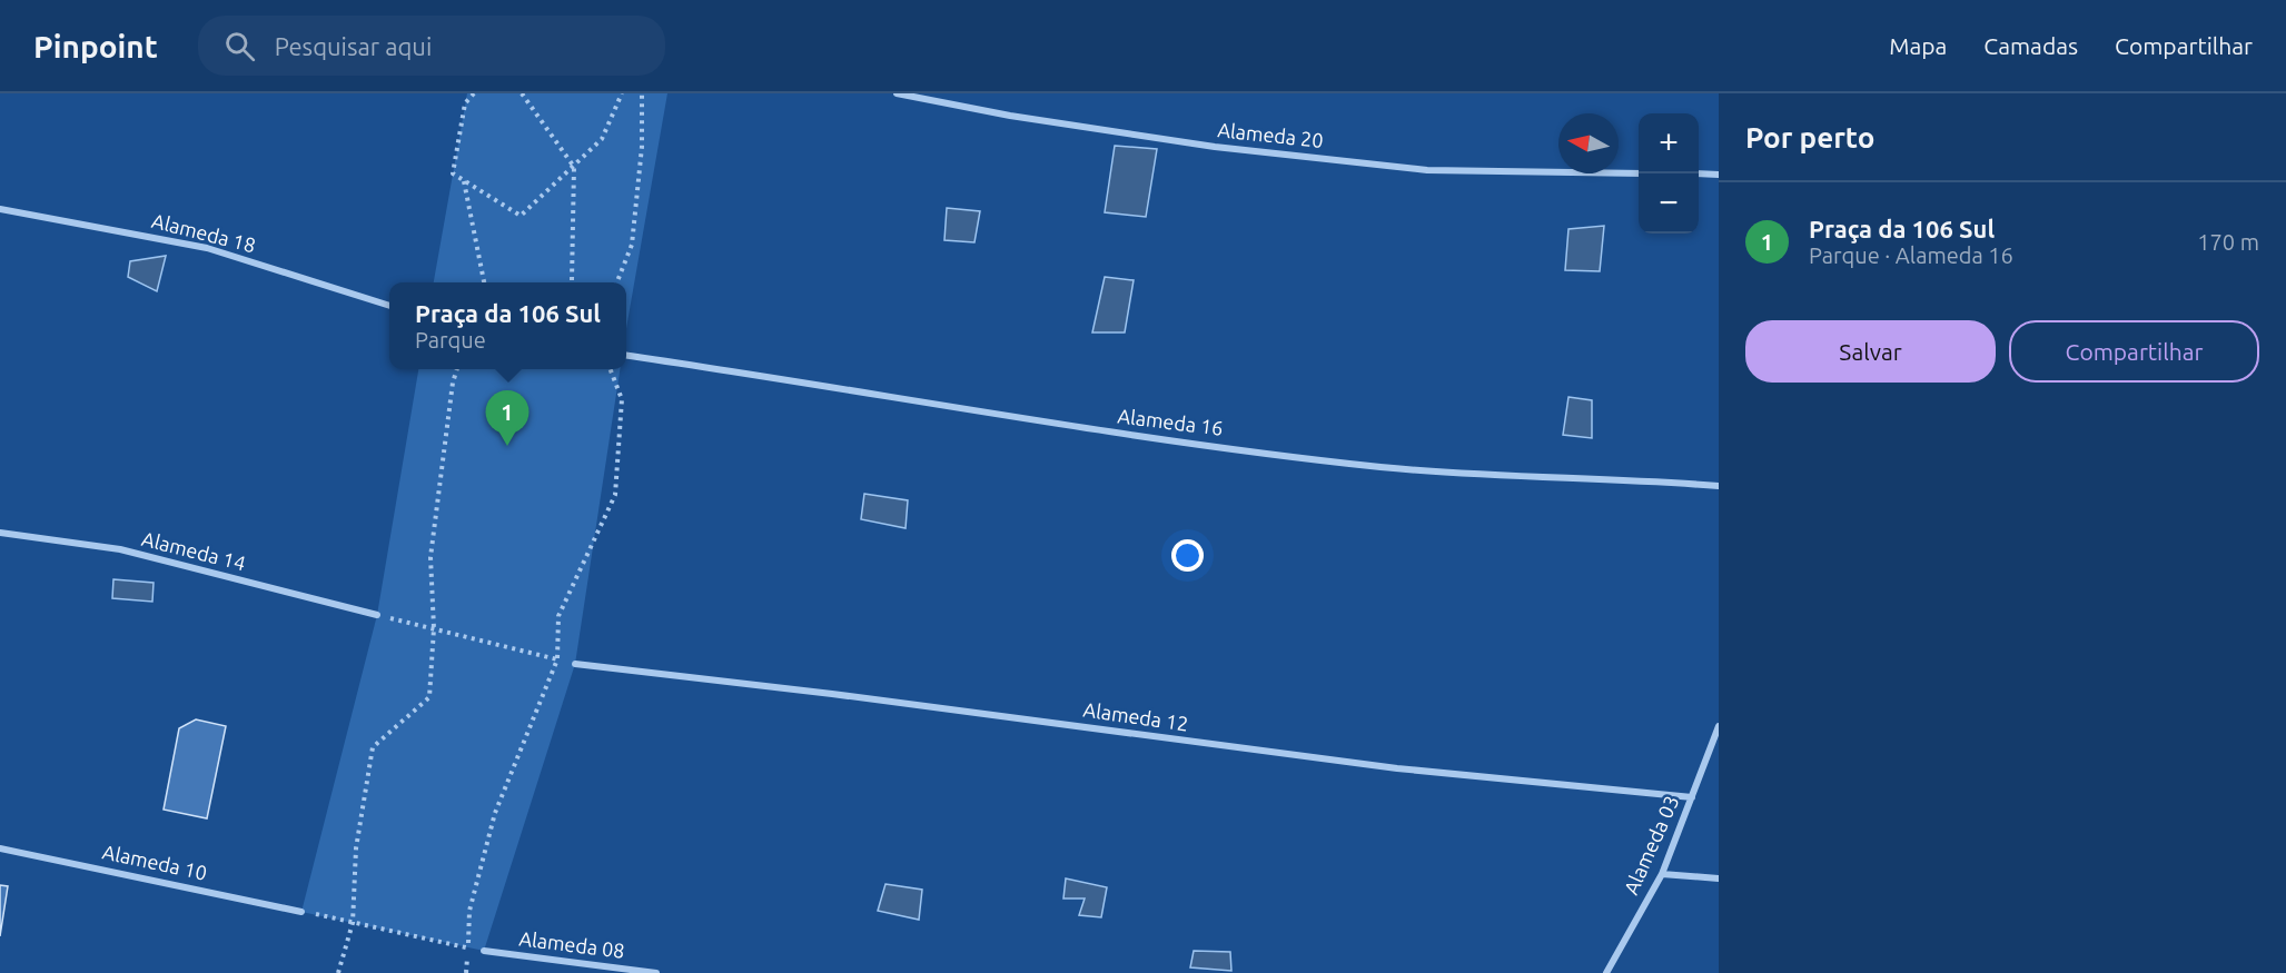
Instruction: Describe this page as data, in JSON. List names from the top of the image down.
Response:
{
  "streets": {
    "street": [
      "Alameda 20",
      "Alameda 18",
      "Alameda 16",
      "Alameda 14",
      "Alameda 12",
      "Alameda 03",
      "Alameda 10",
      "Alameda 08"
    ]
  },
  "crossings": [
    ["Alameda 12", "Alameda 03"]
  ],
  "north": "left",
  "page": {
    "header": "Pinpoint",
    "search": "Pesquisar aqui",
    "nav": ["Mapa", "Camadas", "Compartilhar"],
    "heading": "Por perto",
    "map_buttons": ["+", "−"],
    "list": [
      {
        "mark": "1",
        "name": "Praça da 106 Sul",
        "note": "Parque · Alameda 16",
        "value": "170 m"
      }
    ],
    "popup": ["Praça da 106 Sul", "Parque"],
    "buttons": ["Salvar", "Compartilhar"],
    "pins": "1"
  }
}
